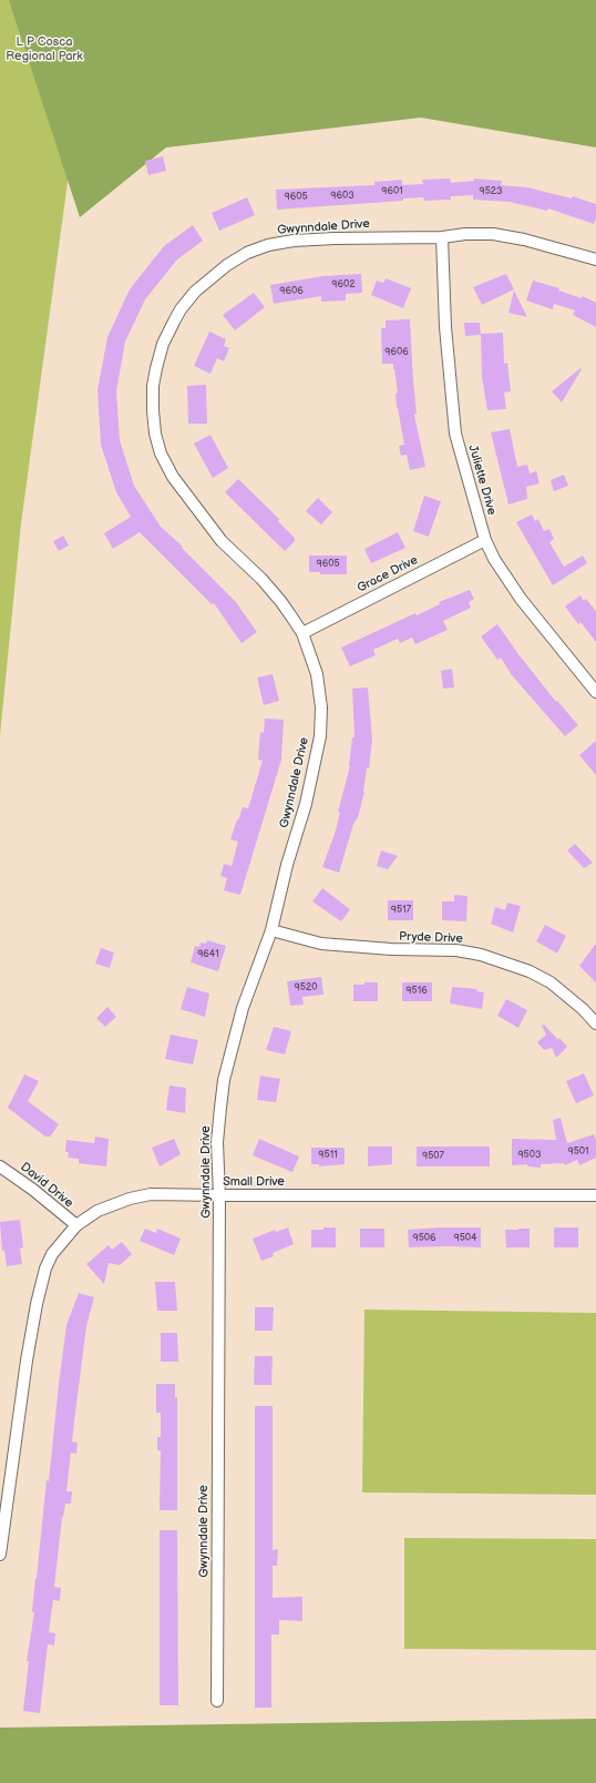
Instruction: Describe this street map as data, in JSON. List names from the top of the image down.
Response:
{
  "streets": {
    "street": [
      "Gwynndale Drive",
      "Juliette Drive",
      "Grace Drive",
      "Pryde Drive",
      "Small Drive",
      "David Drive"
    ]
  },
  "crossings": [
    ["Gwynndale Drive", "Juliette Drive"],
    ["Gwynndale Drive", "Grace Drive"],
    ["Gwynndale Drive", "Pryde Drive"],
    ["Gwynndale Drive", "Small Drive"],
    ["Juliette Drive", "Grace Drive"],
    ["Small Drive", "David Drive"]
  ],
  "parks": ["L P Cosca Regional Park"],
  "house_numbers": [
    "9601",
    "9523",
    "9603",
    "9605",
    "9602",
    "9606",
    "9606",
    "9605",
    "9517",
    "9641",
    "9520",
    "9516",
    "9501",
    "9511",
    "9503",
    "9507",
    "9506",
    "9504"
  ]
}
